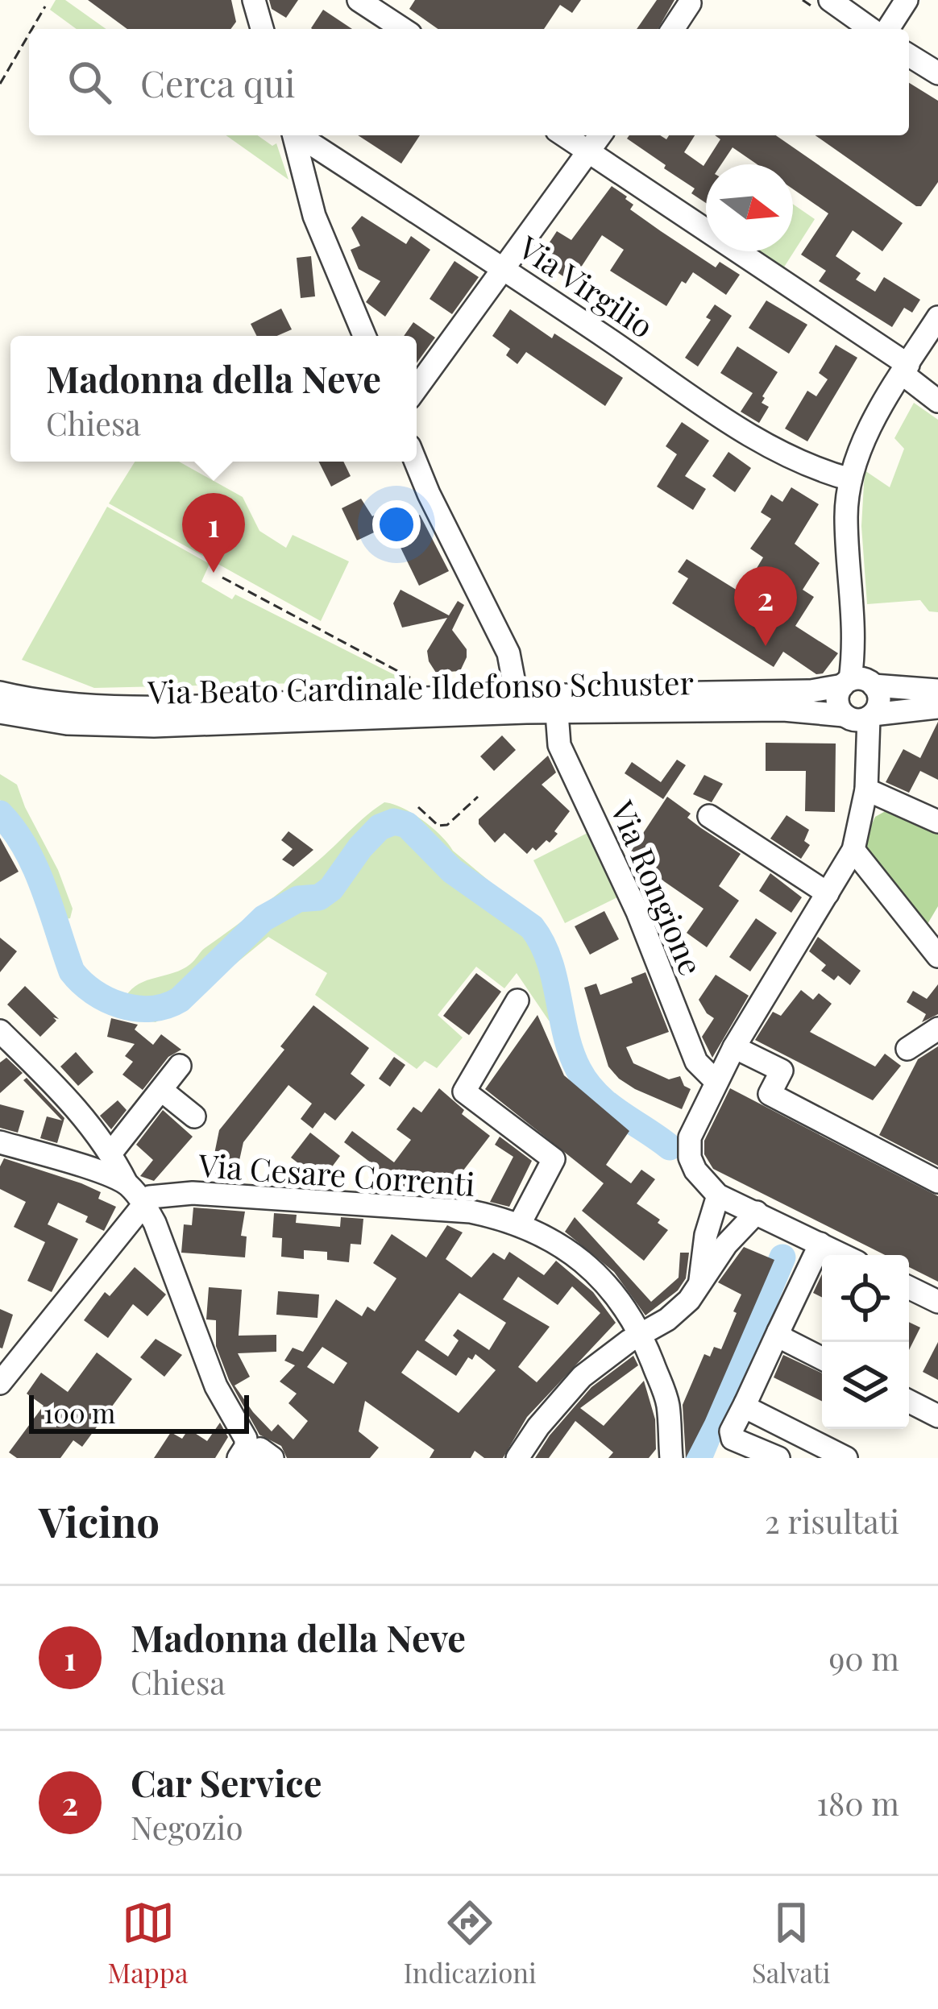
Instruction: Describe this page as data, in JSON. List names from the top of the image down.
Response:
{
  "streets": {
    "street": [
      "Via Virgilio",
      "Via Beato Cardinale Ildefonso Schuster",
      "Via Rongione",
      "Via Cesare Correnti"
    ]
  },
  "crossings": [
    ["Via Beato Cardinale Ildefonso Schuster", "Via Rongione"]
  ],
  "scale_bar": "100 m",
  "north": "right",
  "page": {
    "search": "Cerca qui",
    "popup": ["Madonna della Neve", "Chiesa"],
    "pins": ["1", "2"],
    "scale": "100 m",
    "heading": ["Vicino", "2 risultati"],
    "list": [
      {
        "mark": "1",
        "name": "Madonna della Neve",
        "note": "Chiesa",
        "value": "90 m"
      },
      {
        "mark": "2",
        "name": "Car Service",
        "note": "Negozio",
        "value": "180 m"
      }
    ],
    "nav": ["Mappa", "Indicazioni", "Salvati"]
  }
}
